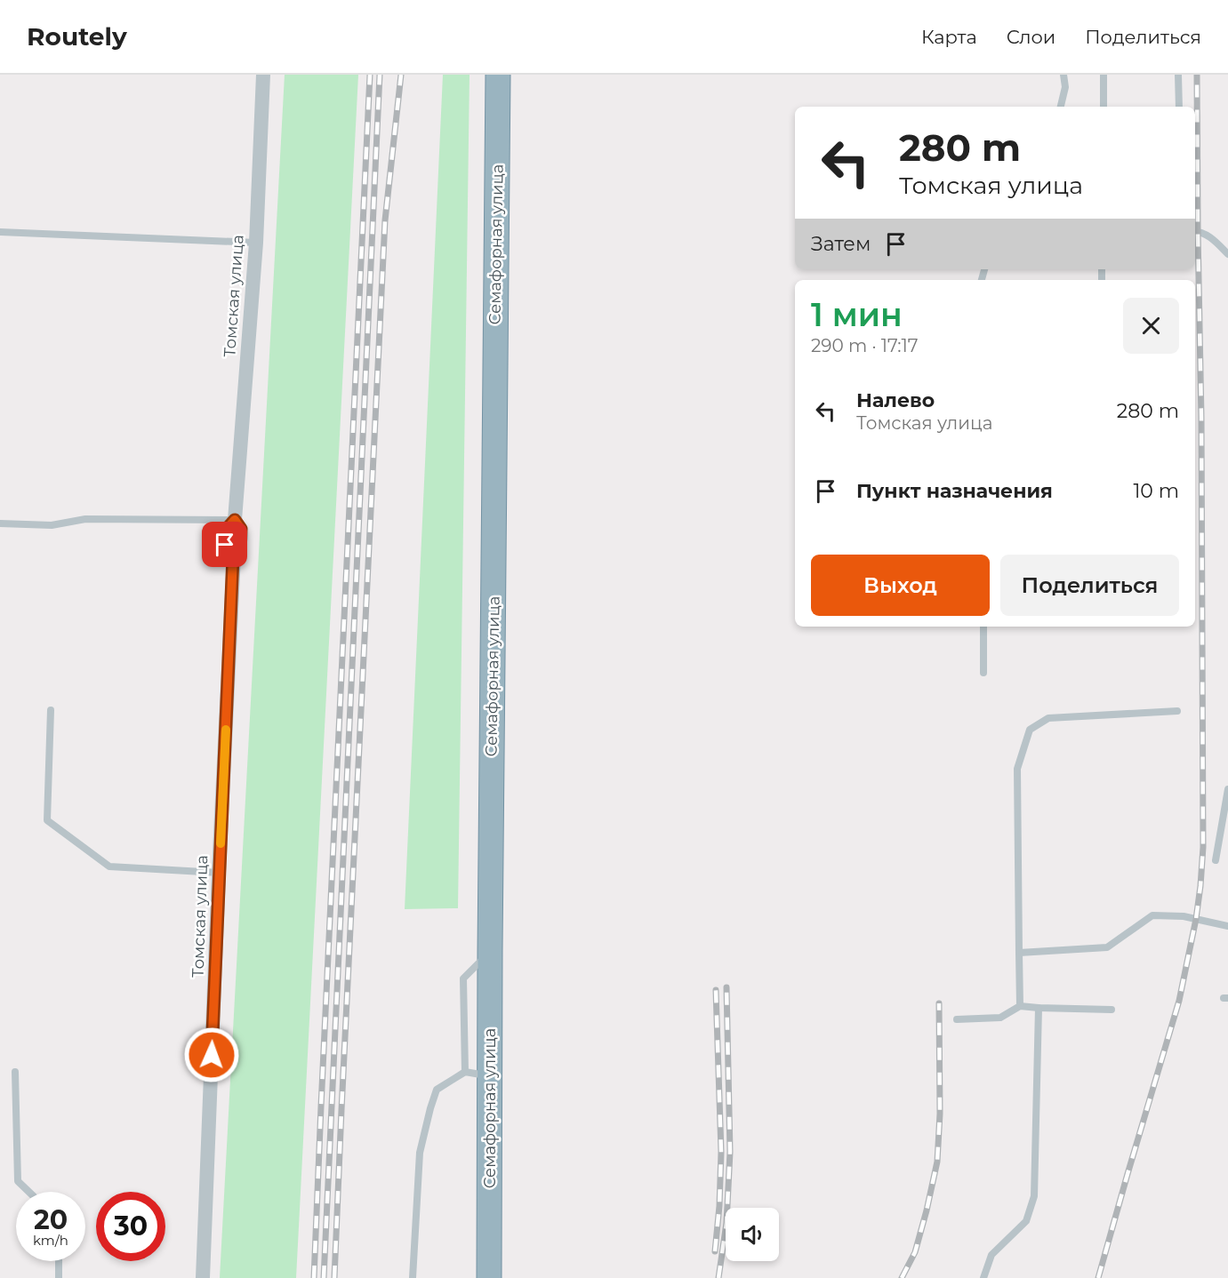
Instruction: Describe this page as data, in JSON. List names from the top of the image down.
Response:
{
  "streets": {
    "highway": ["Семафорная улица"],
    "street": ["Томская улица"]
  },
  "page": {
    "header": "Routely",
    "nav": ["Карта", "Слои", "Поделиться"],
    "turn": ["280 m", "Томская улица"],
    "then": "Затем",
    "heading": ["1 мин", "290 m · 17:17"],
    "list": [
      {
        "name": "Налево",
        "note": "Томская улица",
        "value": "280 m"
      },
      {
        "name": "Пункт назначения",
        "value": "10 m"
      }
    ],
    "buttons": ["Выход", "Поделиться"],
    "speed": "20 km/h",
    "limit": "30"
  }
}
